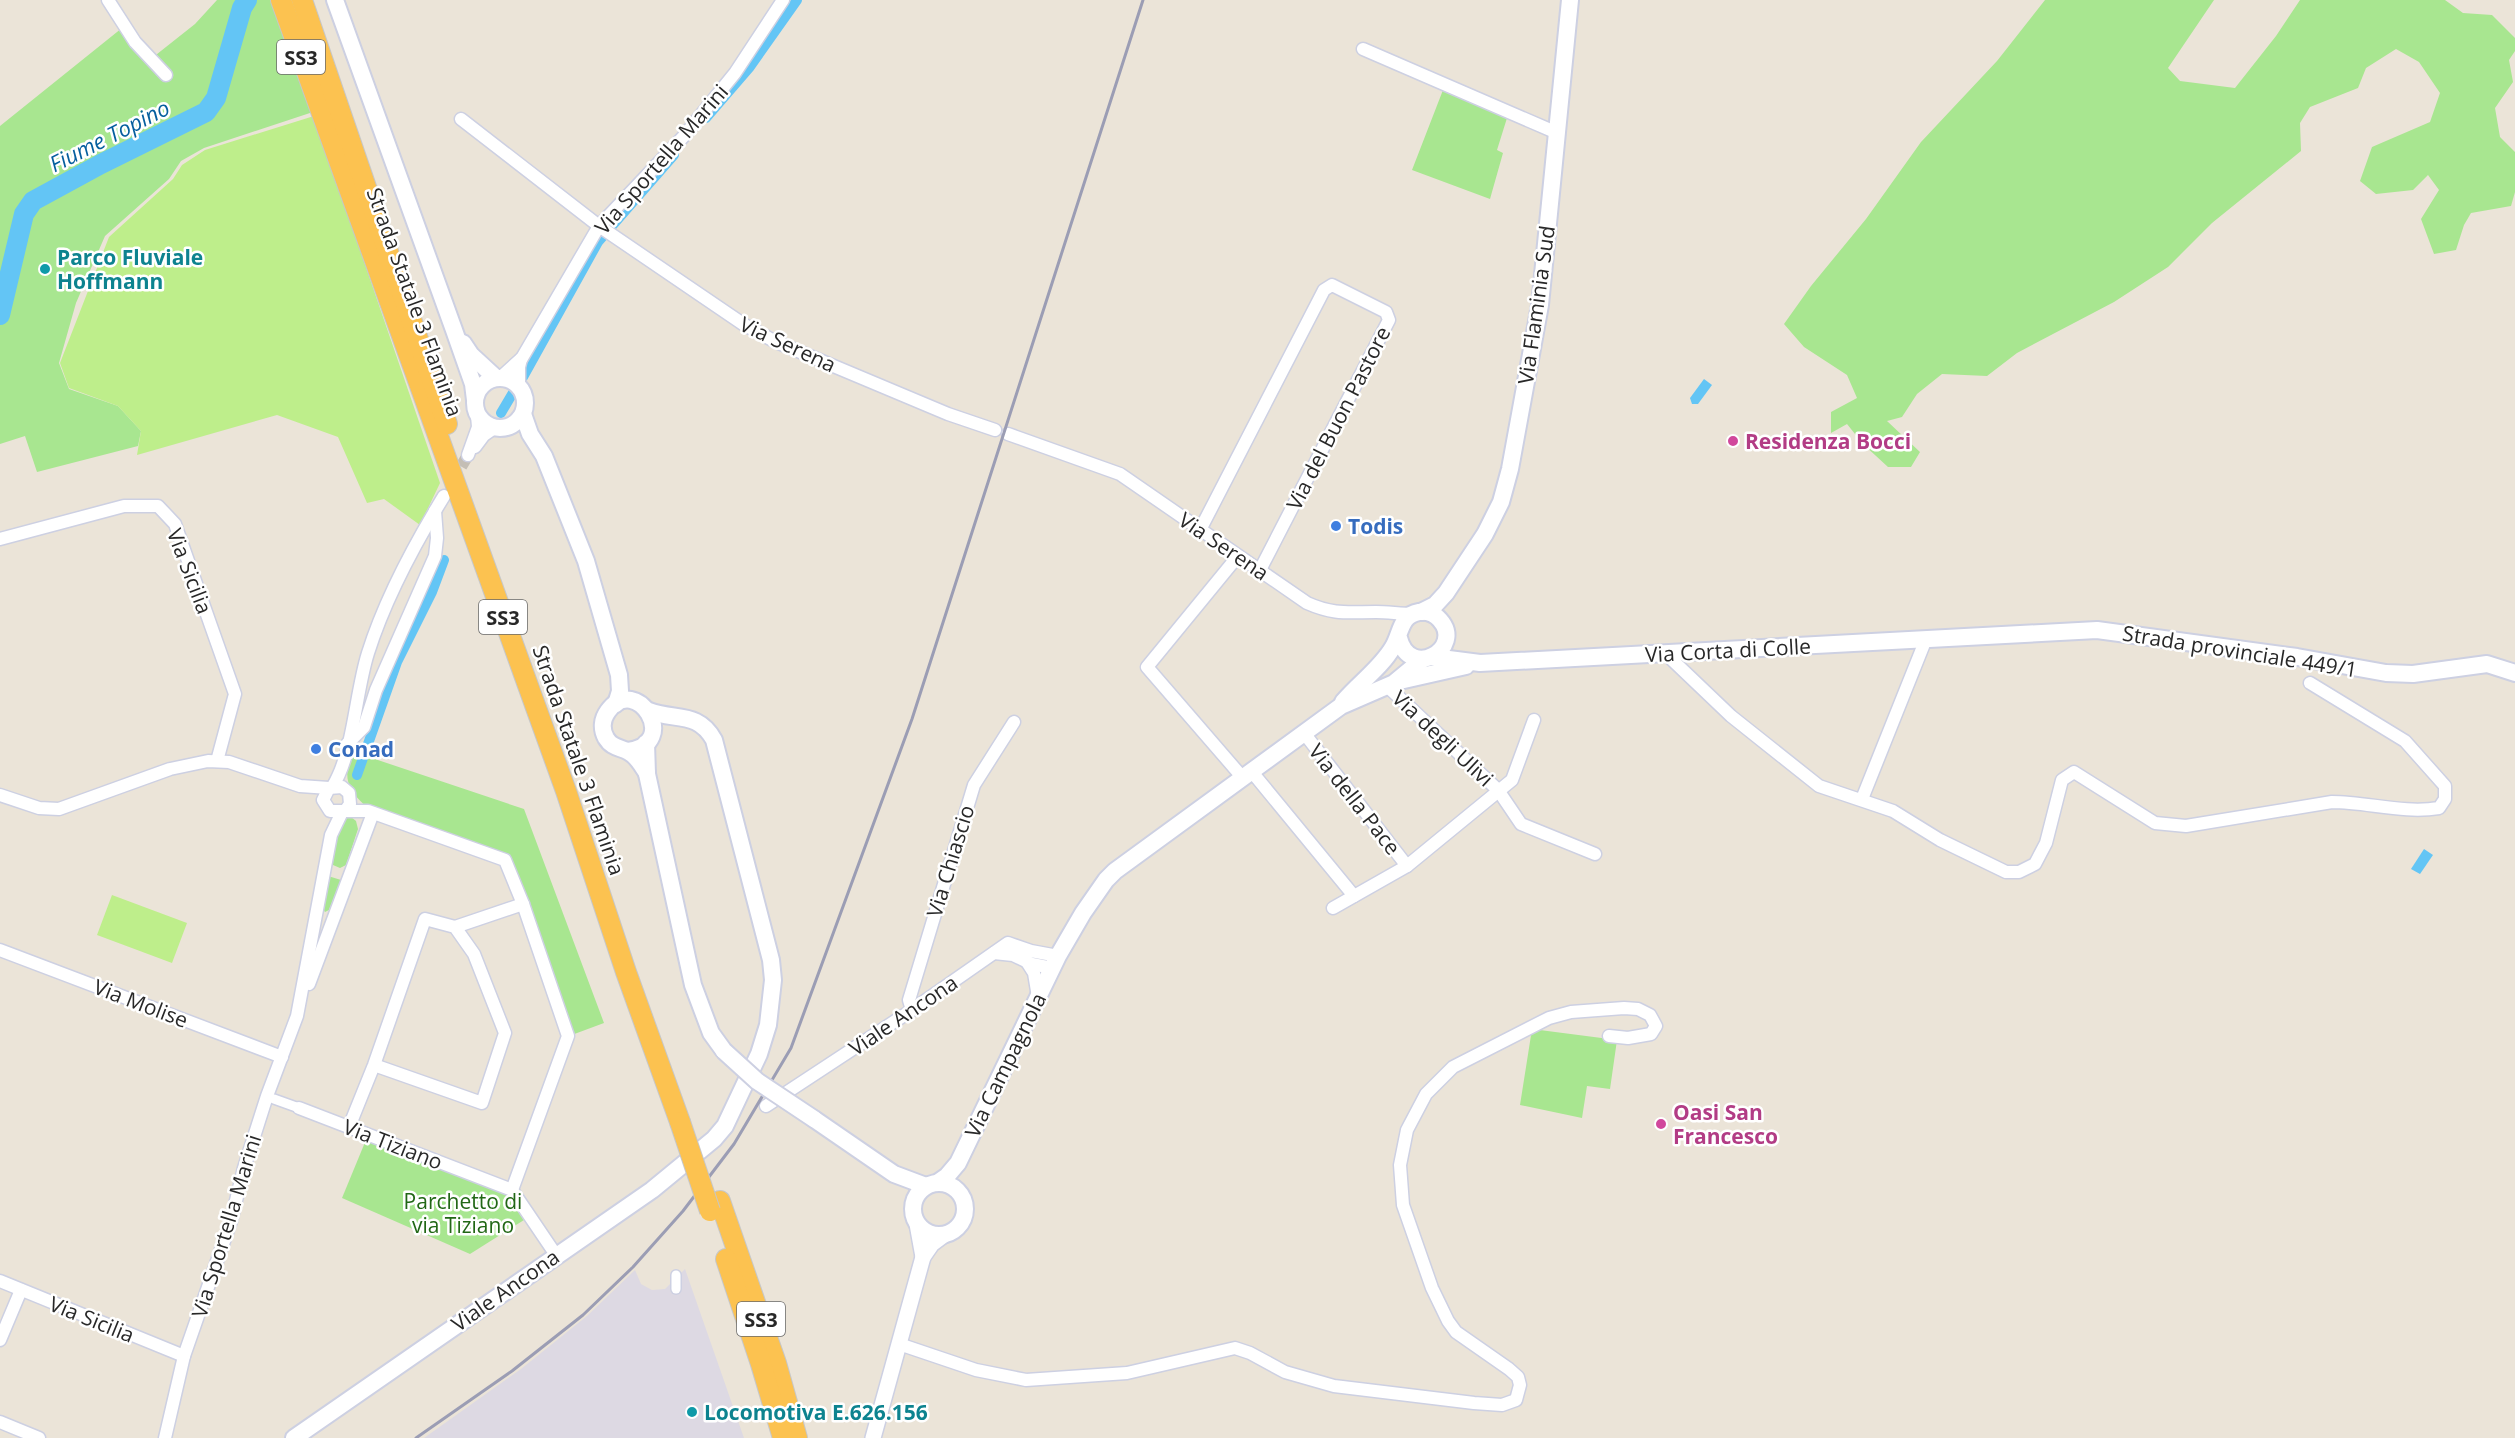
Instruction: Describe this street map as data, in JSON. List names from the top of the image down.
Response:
{
  "streets": {
    "highway": ["SS3", "Strada Statale 3 Flaminia"],
    "main road": [
      "Via Sportella Marini",
      "Via Flaminia Sud",
      "Via Corta di Colle",
      "Strada provinciale 449/1",
      "Viale Ancona",
      "Via Campagnola"
    ],
    "street": [
      "Via Serena",
      "Via del Buon Pastore",
      "Via Sicilia",
      "Via degli Ulivi",
      "Via della Pace",
      "Via Chiascio",
      "Via Molise",
      "Via Tiziano"
    ]
  },
  "crossings": [
    ["Via Sportella Marini", "Via Serena"],
    ["Via Sportella Marini", "Via Sicilia"],
    ["Via Sportella Marini", "Via Molise"],
    ["Via Flaminia Sud", "Via Serena"],
    ["Via Flaminia Sud", "Via Corta di Colle"],
    ["Via Serena", "Via del Buon Pastore"],
    ["Via Serena", "Via Corta di Colle"],
    ["Via Corta di Colle", "Strada provinciale 449/1"],
    ["Via degli Ulivi", "Via della Pace"],
    ["Via Chiascio", "Viale Ancona"],
    ["Viale Ancona", "Via Campagnola"]
  ],
  "water": ["Fiume Topino"],
  "parks": ["Parchetto di via Tiziano"],
  "places": [
    "Parco Fluviale Hoffmann",
    "Residenza Bocci",
    "Todis",
    "Conad",
    "Oasi San Francesco",
    "Locomotiva E.626.156"
  ]
}
